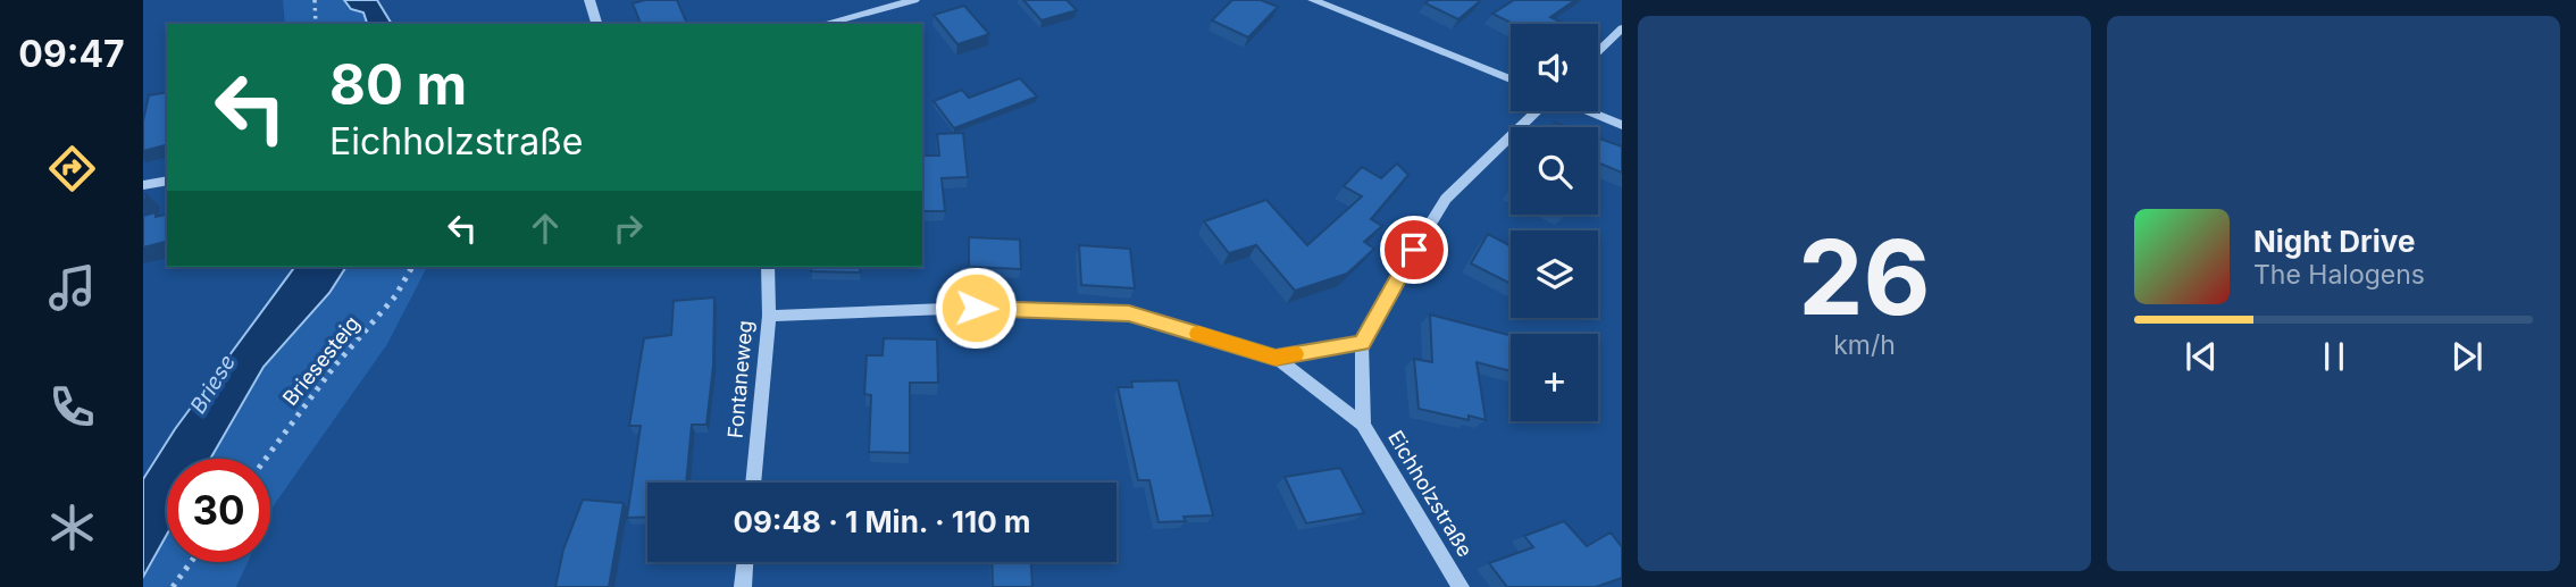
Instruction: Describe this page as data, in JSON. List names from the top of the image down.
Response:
{
  "streets": {
    "street": ["Fontaneweg", "Eichholzstraße"],
    "path": ["Briesesteig"]
  },
  "crossings": [
    ["Fontaneweg", "Eichholzstraße"]
  ],
  "water": ["Briese"],
  "page": {
    "tabs": "09:47",
    "tile": ["26", "km/h"],
    "map_buttons": "+",
    "turn": ["80 m", "Eichholzstraße"],
    "song": ["Night Drive", "The Halogens"],
    "limit": "30",
    "trip": "09:48 · 1 Min. · 110 m"
  }
}
